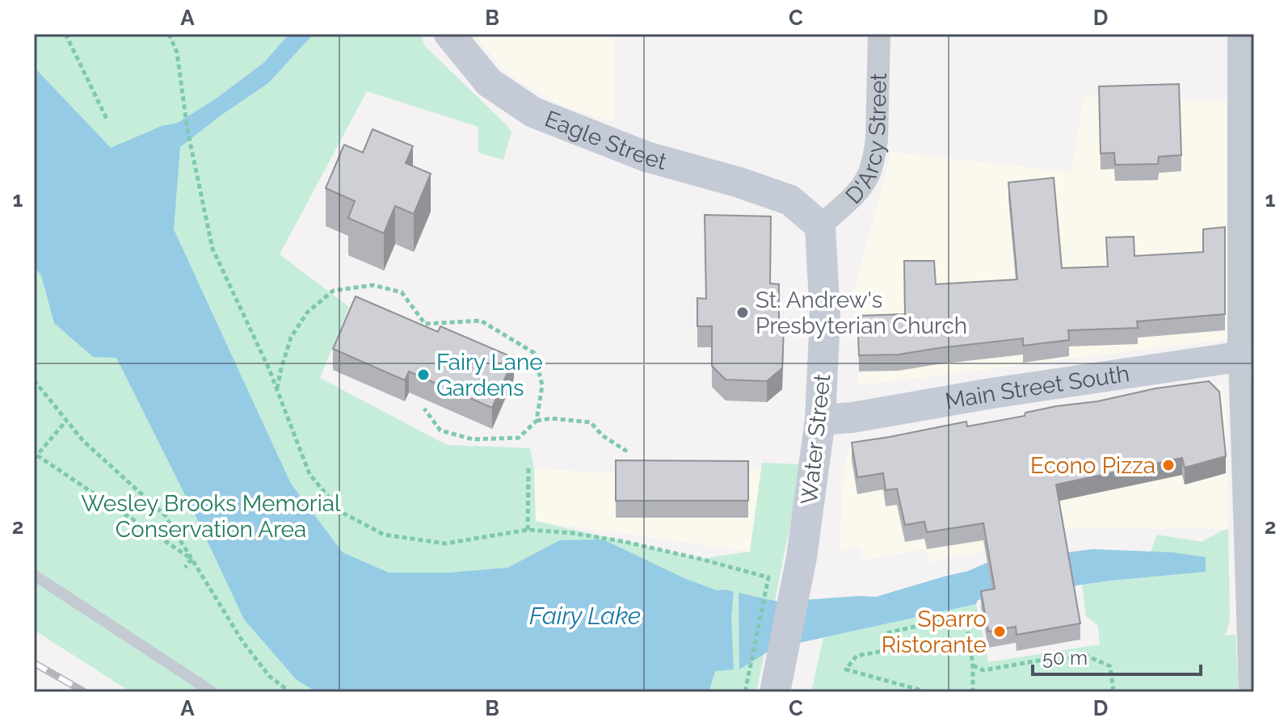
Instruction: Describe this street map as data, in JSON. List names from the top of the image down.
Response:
{
  "streets": {
    "main road": ["Eagle Street", "Main Street South", "Water Street"],
    "street": ["D'Arcy Street"]
  },
  "crossings": [
    ["D'Arcy Street", "Eagle Street"],
    ["D'Arcy Street", "Water Street"],
    ["Eagle Street", "Water Street"],
    ["Main Street South", "Water Street"]
  ],
  "water": ["Fairy Lake"],
  "parks": ["Wesley Brooks Memorial Conservation Area"],
  "places": [
    "St. Andrew's Presbyterian Church",
    "Fairy Lane Gardens",
    "Econo Pizza",
    "Sparro Ristorante"
  ],
  "scale_bar": "50 m",
  "grid": {
    "columns": [
      "A",
      "B",
      "C",
      "D"
    ],
    "rows": ["1", "2"]
  }
}
